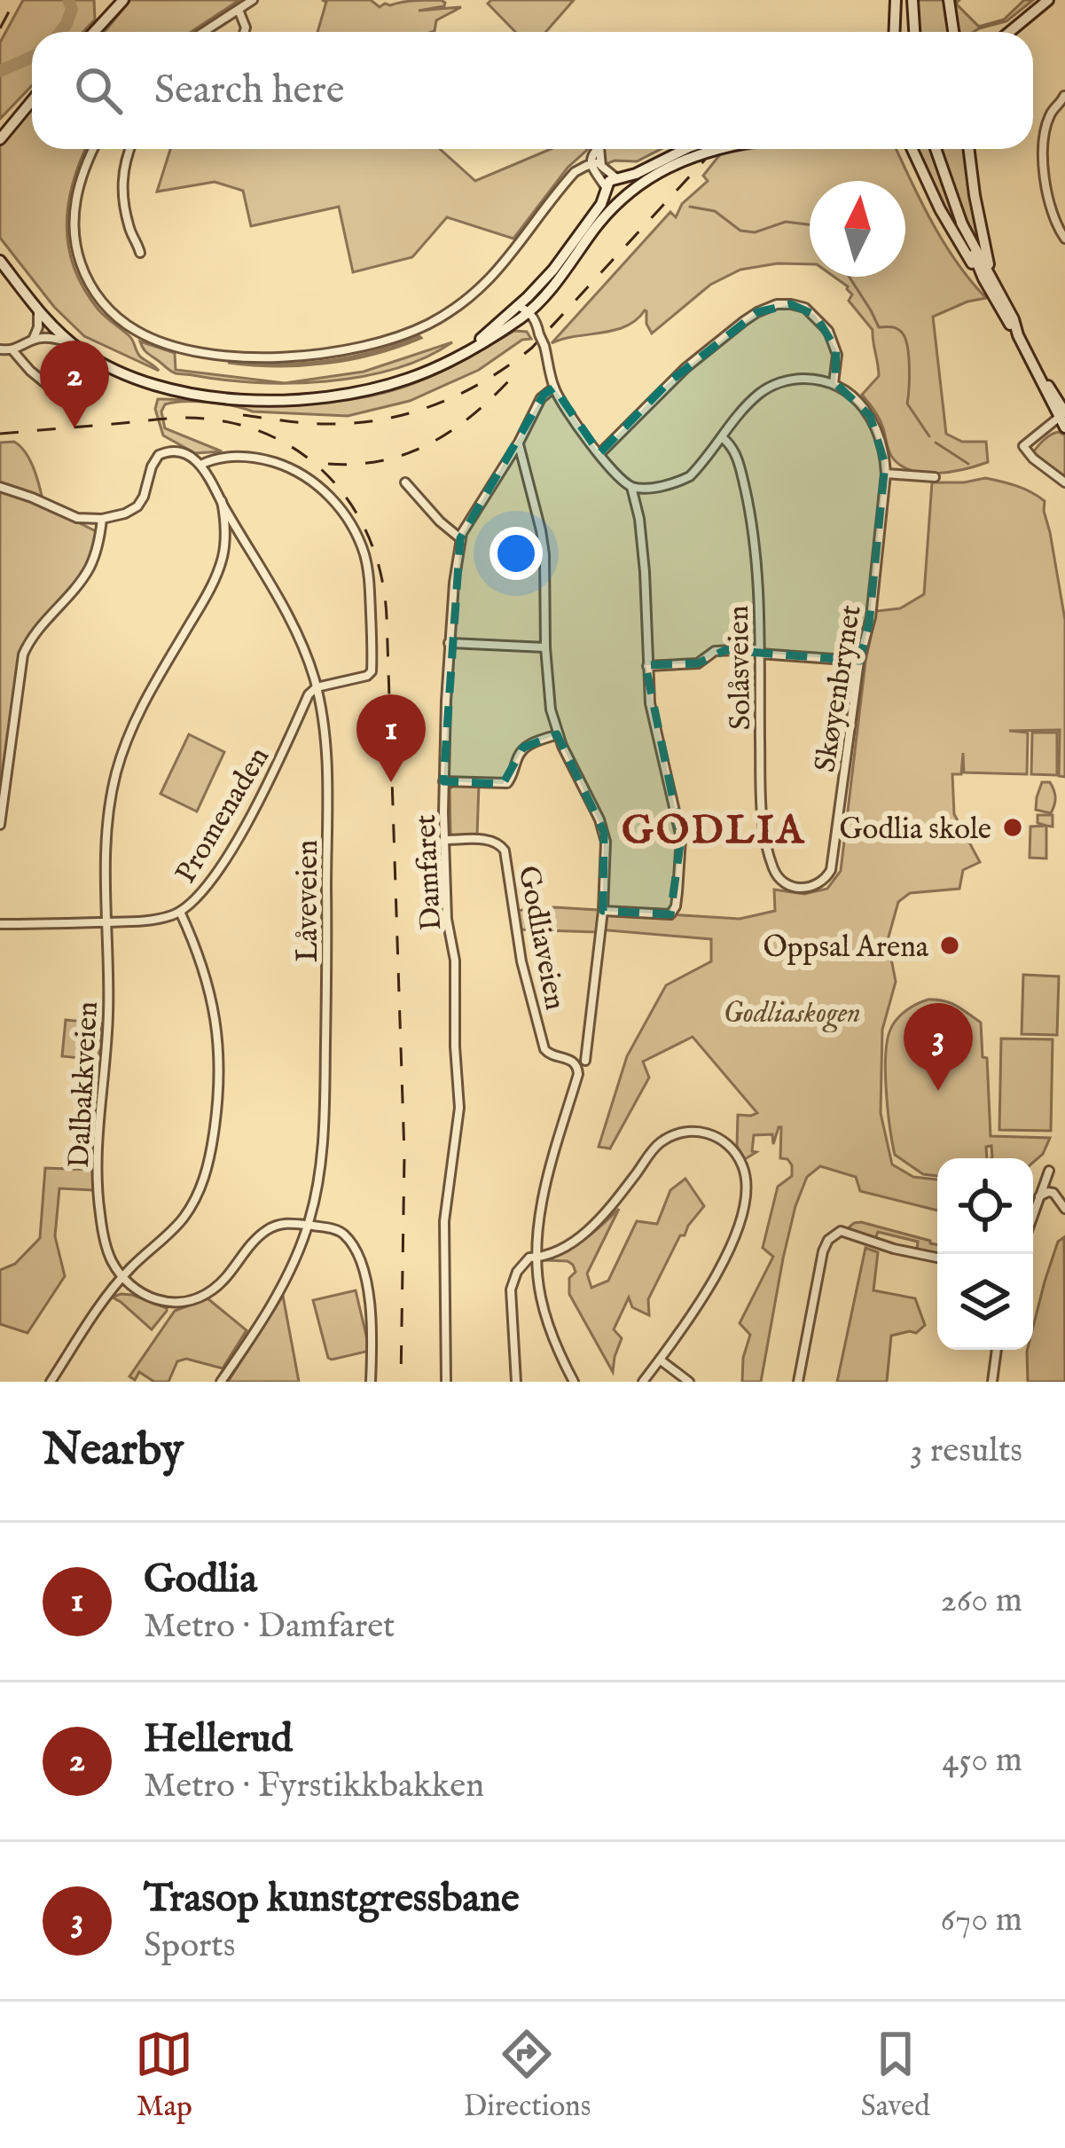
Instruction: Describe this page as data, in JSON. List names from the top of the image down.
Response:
{
  "streets": {
    "street": [
      "Solåsveien",
      "Skøyenbrynet",
      "Promenaden",
      "Damfaret",
      "Låveveien",
      "Godliaveien",
      "Dalbakkveien"
    ]
  },
  "crossings": [
    ["Solåsveien", "Skøyenbrynet"],
    ["Promenaden", "Låveveien"],
    ["Promenaden", "Dalbakkveien"],
    ["Damfaret", "Godliaveien"],
    ["Låveveien", "Dalbakkveien"]
  ],
  "districts": ["GODLIA"],
  "parks": ["Godliaskogen"],
  "places": ["Godlia skole", "Oppsal Arena"],
  "north": "top",
  "page": {
    "search": "Search here",
    "pins": ["2", "1", "3"],
    "heading": ["Nearby", "3 results"],
    "list": [
      {
        "mark": "1",
        "name": "Godlia",
        "note": "Metro · Damfaret",
        "value": "260 m"
      },
      {
        "mark": "2",
        "name": "Hellerud",
        "note": "Metro · Fyrstikkbakken",
        "value": "450 m"
      },
      {
        "mark": "3",
        "name": "Trasop kunstgressbane",
        "note": "Sports",
        "value": "670 m"
      }
    ],
    "nav": ["Map", "Directions", "Saved"]
  }
}
